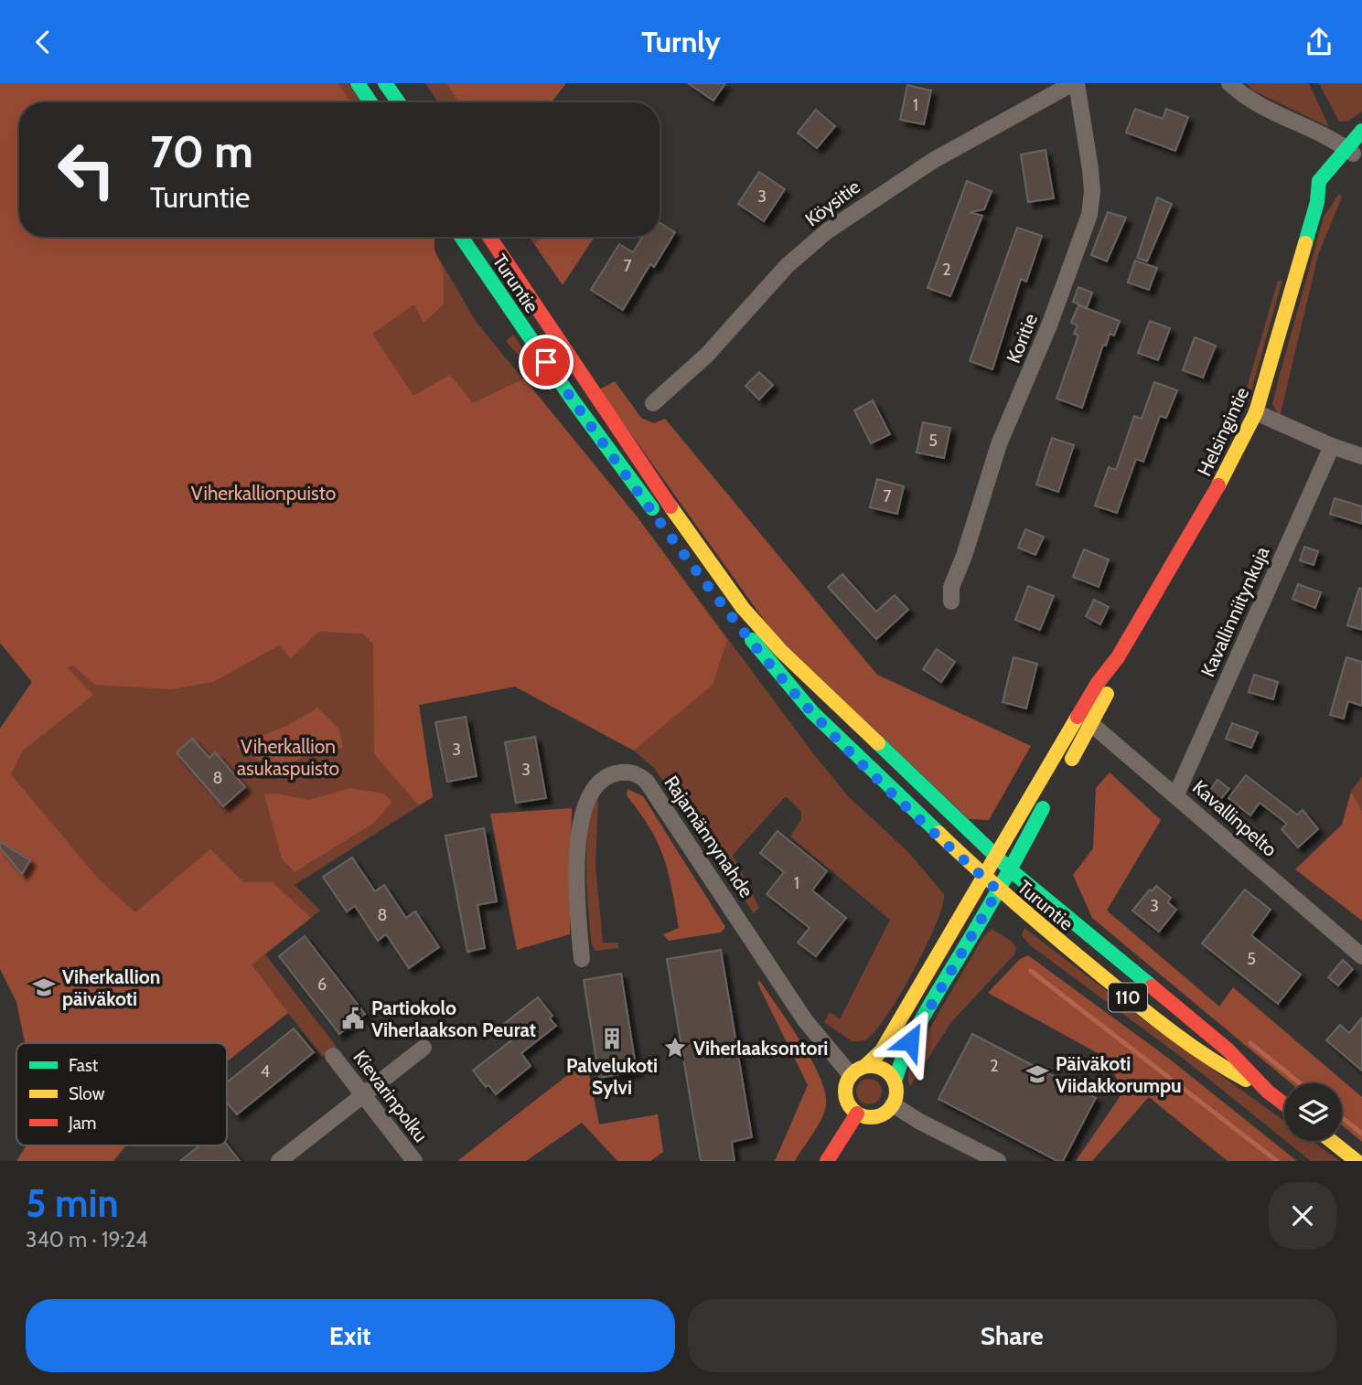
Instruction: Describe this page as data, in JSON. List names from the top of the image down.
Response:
{
  "streets": {
    "main road": ["Turuntie", "Helsingintie", "110"],
    "street": [
      "Köysitie",
      "Koritie",
      "Kavallinniitynkuja",
      "Kavallinpelto",
      "Rajamännynahde",
      "Kievarinpolku"
    ]
  },
  "crossings": [
    ["Köysitie", "Koritie"],
    ["Turuntie", "Helsingintie"],
    ["Helsingintie", "Kavallinpelto"],
    ["Helsingintie", "Rajamännynahde"],
    ["Kavallinniitynkuja", "Kavallinpelto"]
  ],
  "parks": ["Viherkallionpuisto", "Viherkallion asukaspuisto"],
  "places": {
    "school or university": ["Viherkallion päiväkoti", "Päiväkoti Viidakkorumpu"],
    "public building": ["Partiokolo Viherlaakson Peurat"],
    "building": ["Palvelukoti Sylvi"],
    "place": ["Viherlaaksontori"]
  },
  "house_numbers": [
    "1",
    "3",
    "7",
    "2",
    "5",
    "7",
    "3",
    "3",
    "8",
    "1",
    "3",
    "8",
    "5",
    "6",
    "2",
    "4"
  ],
  "legend": ["Fast", "Slow", "Jam"],
  "page": {
    "header": "Turnly",
    "turn": ["70 m", "Turuntie"],
    "heading": ["5 min", "340 m · 19:24"],
    "buttons": ["Exit", "Share"]
  }
}
